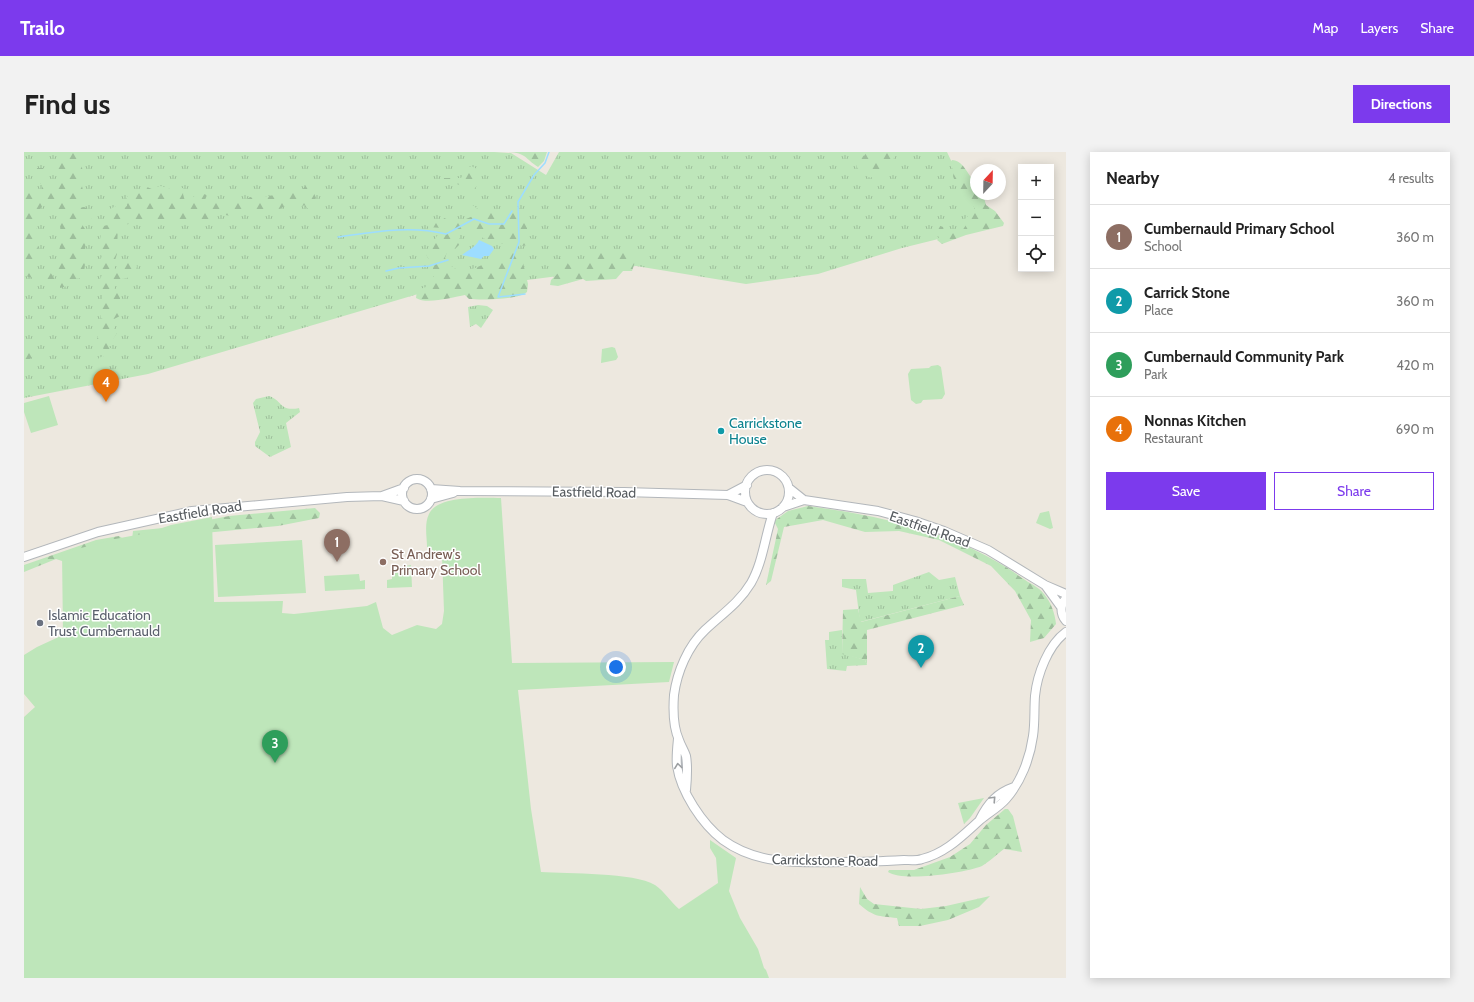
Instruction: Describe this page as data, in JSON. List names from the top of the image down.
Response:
{
  "streets": {
    "street": ["Eastfield Road", "Carrickstone Road"]
  },
  "crossings": [
    ["Eastfield Road", "Carrickstone Road"]
  ],
  "places": ["Carrickstone House", "St Andrew's Primary School", "Islamic Education Trust Cumbernauld"],
  "north": "top",
  "page": {
    "header": "Trailo",
    "nav": ["Map", "Layers", "Share"],
    "buttons": [
      "Directions",
      ["Save", "Share"]
    ],
    "title": "Find us",
    "heading": ["Nearby", "4 results"],
    "map_buttons": ["+", "−"],
    "list": [
      {
        "mark": "1",
        "name": "Cumbernauld Primary School",
        "note": "School",
        "value": "360 m"
      },
      {
        "mark": "2",
        "name": "Carrick Stone",
        "note": "Place",
        "value": "360 m"
      },
      {
        "mark": "3",
        "name": "Cumbernauld Community Park",
        "note": "Park",
        "value": "420 m"
      },
      {
        "mark": "4",
        "name": "Nonnas Kitchen",
        "note": "Restaurant",
        "value": "690 m"
      }
    ],
    "pins": [
      "4",
      "1",
      "2",
      "3"
    ]
  }
}
